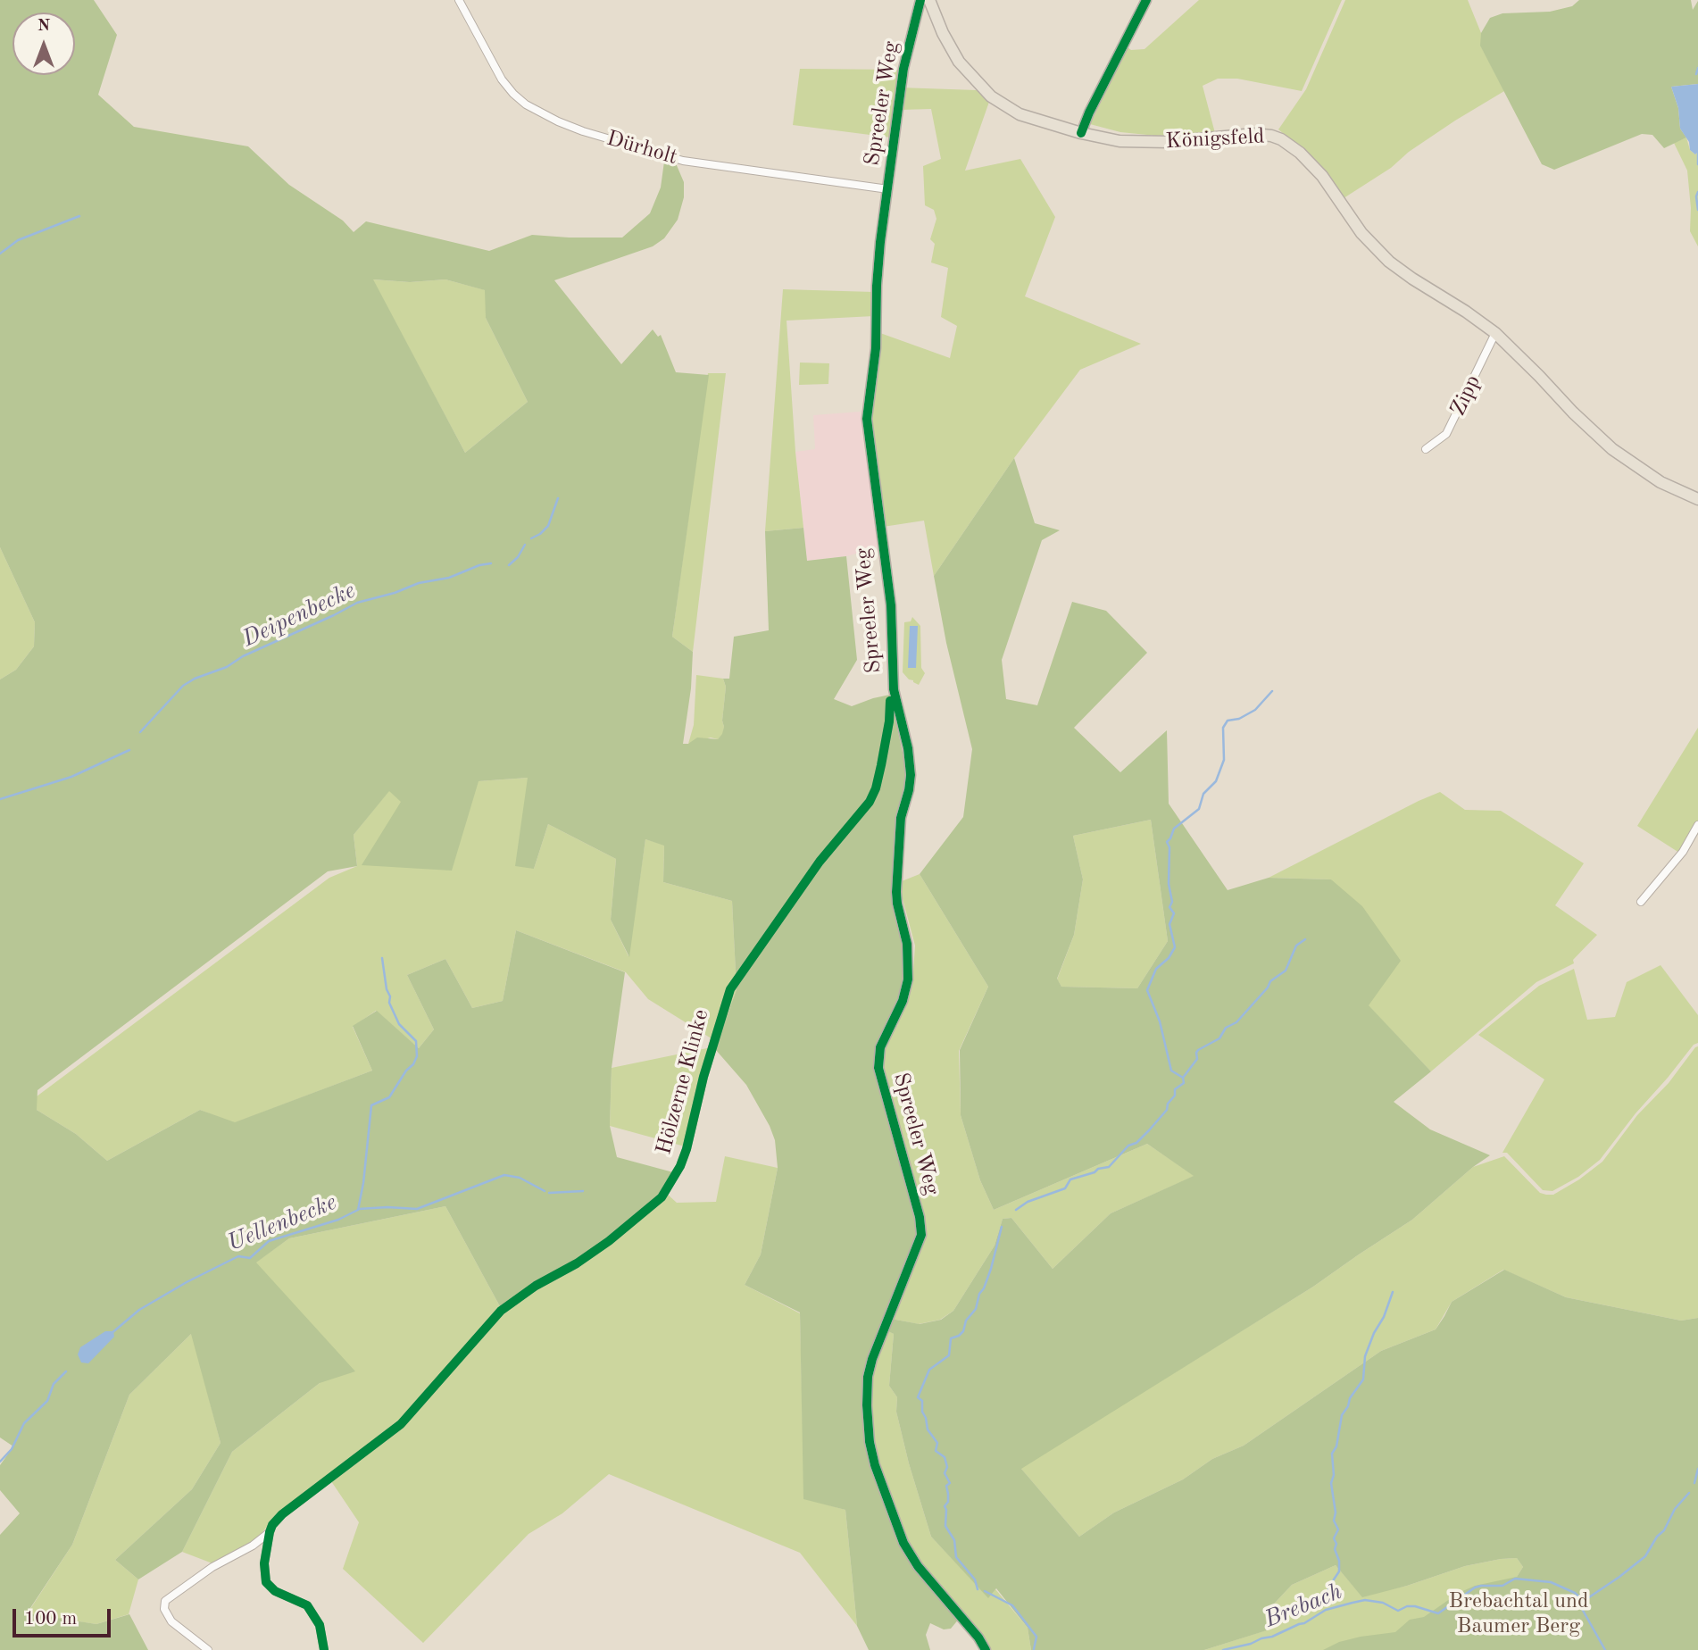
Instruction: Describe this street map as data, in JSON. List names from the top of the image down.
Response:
{
  "streets": {
    "main road": ["Königsfeld"],
    "street": [
      "Spreeler Weg",
      "Dürholt",
      "Zipp",
      "Hölzerne Klinke"
    ]
  },
  "crossings": [
    ["Spreeler Weg", "Dürholt"],
    ["Spreeler Weg", "Hölzerne Klinke"],
    ["Königsfeld", "Zipp"]
  ],
  "water": ["Deipenbecke", "Uellenbecke", "Brebach"],
  "parks": ["Brebachtal und Baumer Berg"],
  "scale_bar": "100 m",
  "north": "top"
}
